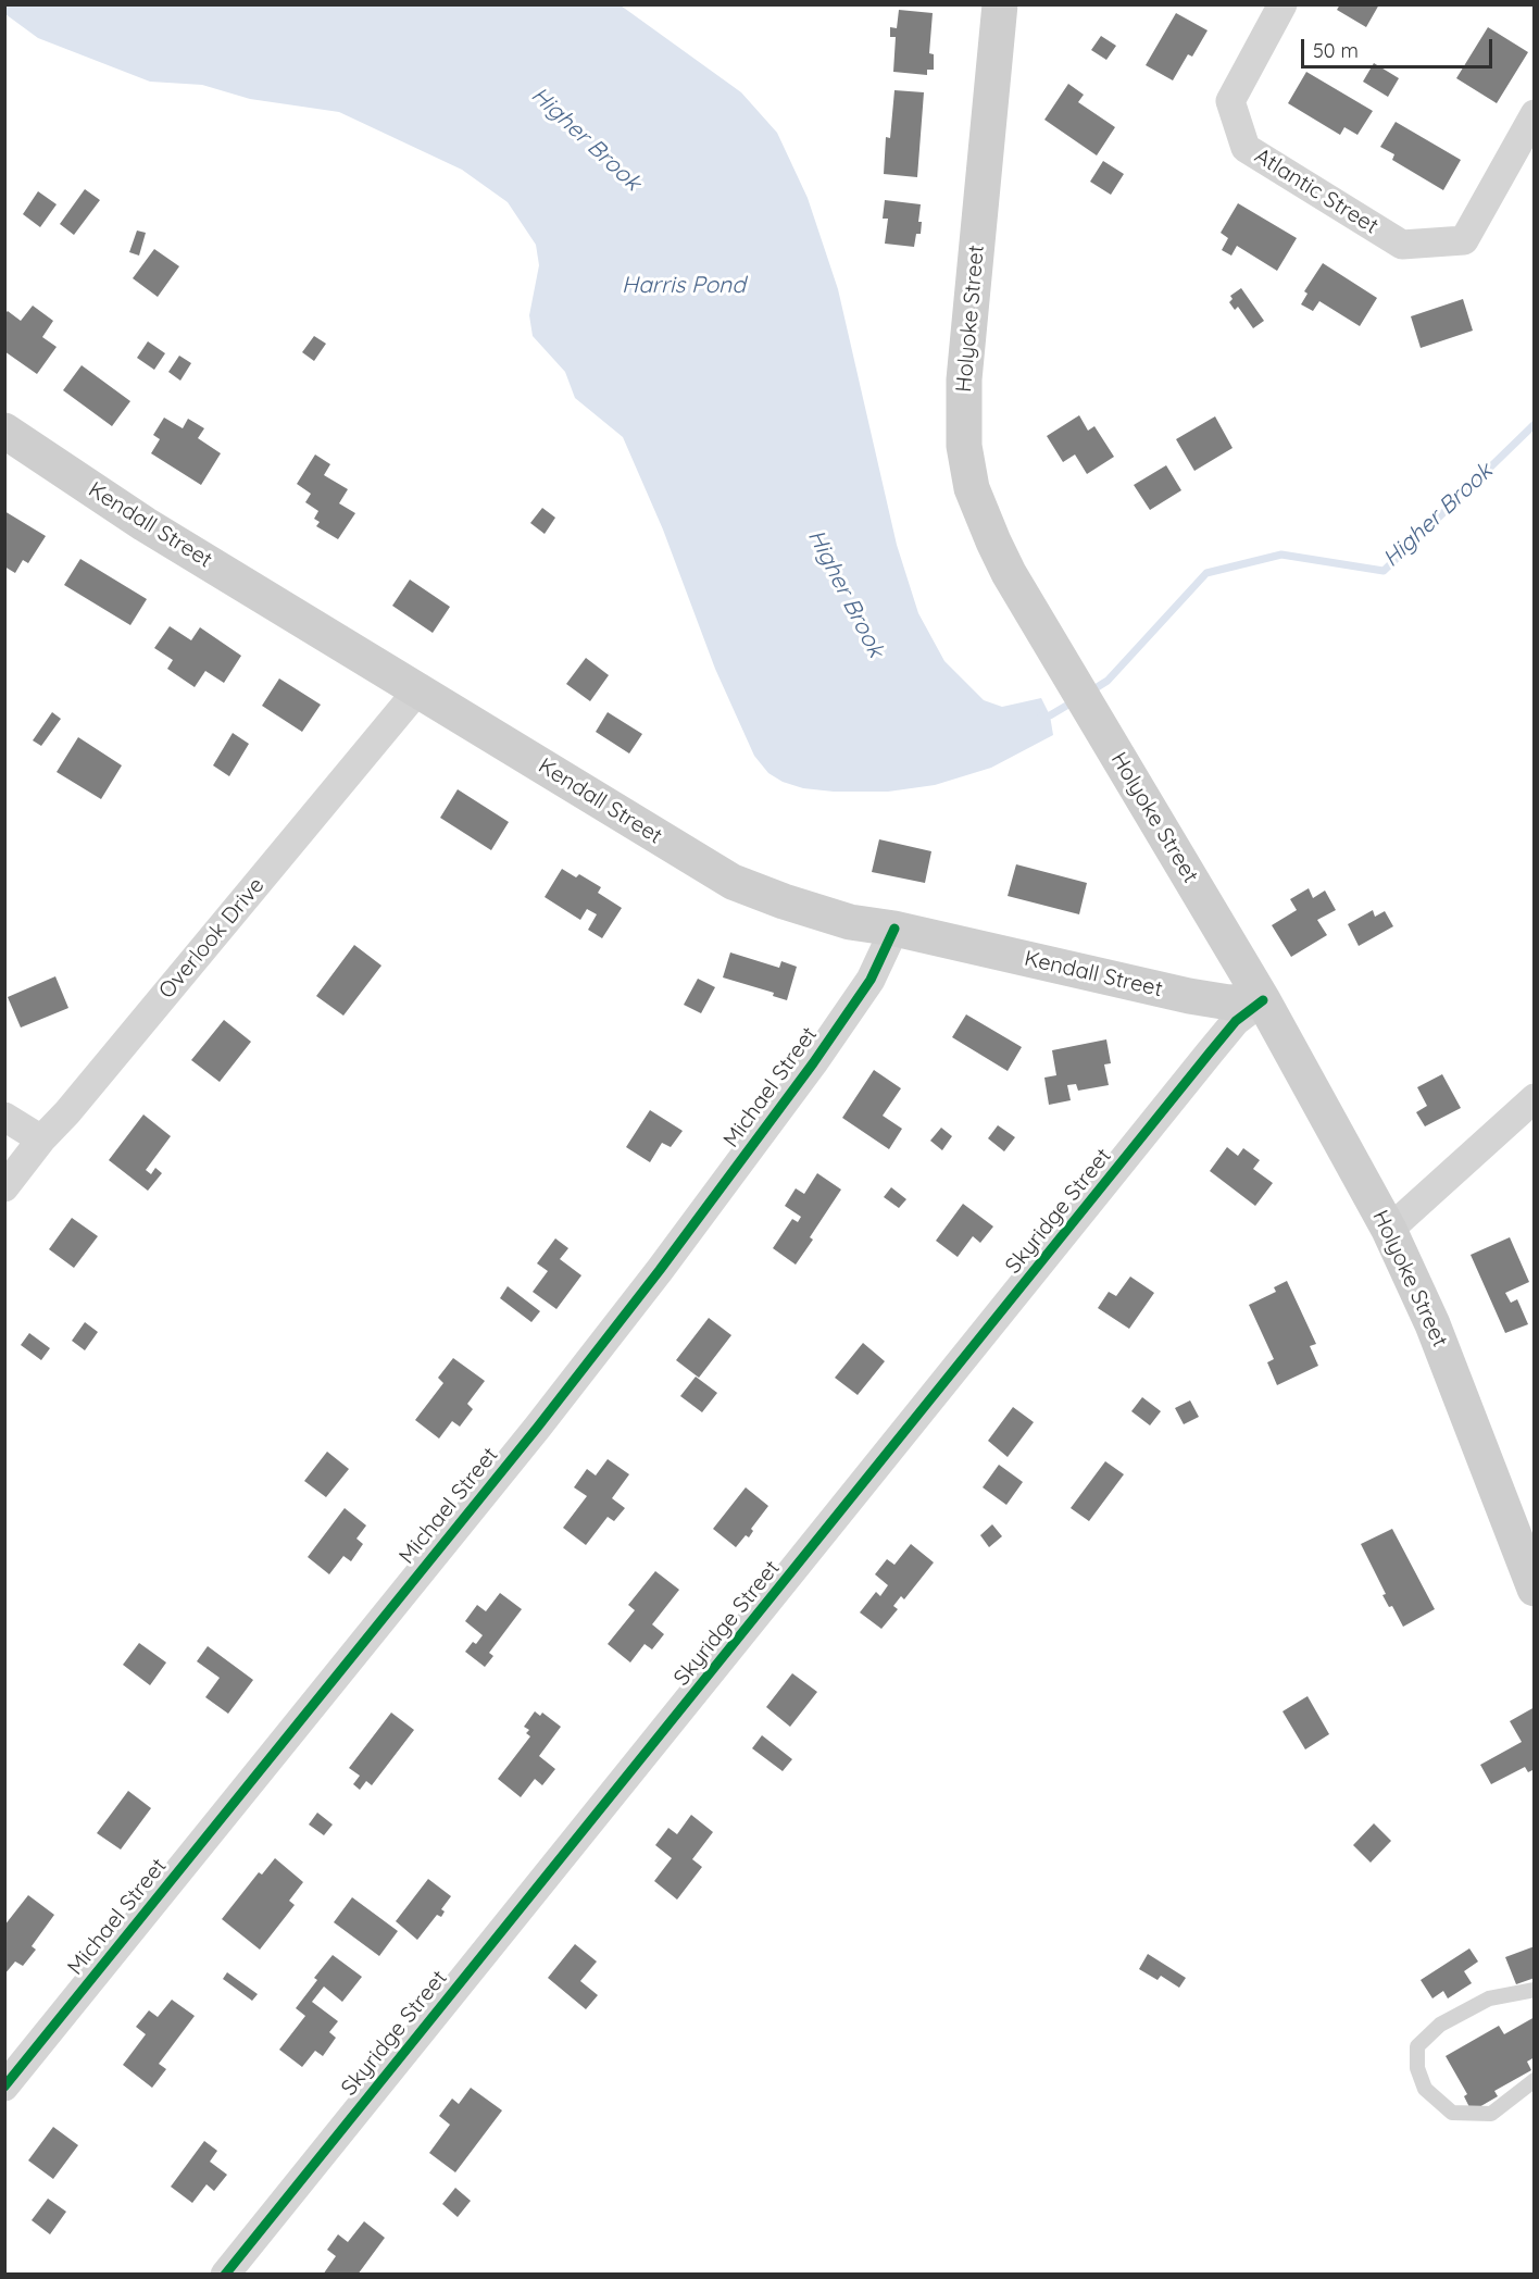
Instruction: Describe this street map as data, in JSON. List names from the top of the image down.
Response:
{
  "streets": {
    "main road": ["Holyoke Street", "Kendall Street"],
    "street": [
      "Atlantic Street",
      "Overlook Drive",
      "Michael Street",
      "Skyridge Street"
    ]
  },
  "crossings": [
    ["Holyoke Street", "Kendall Street"],
    ["Holyoke Street", "Skyridge Street"],
    ["Kendall Street", "Overlook Drive"],
    ["Kendall Street", "Michael Street"],
    ["Kendall Street", "Skyridge Street"]
  ],
  "water": ["Higher Brook", "Harris Pond"],
  "scale_bar": "50 m"
}
